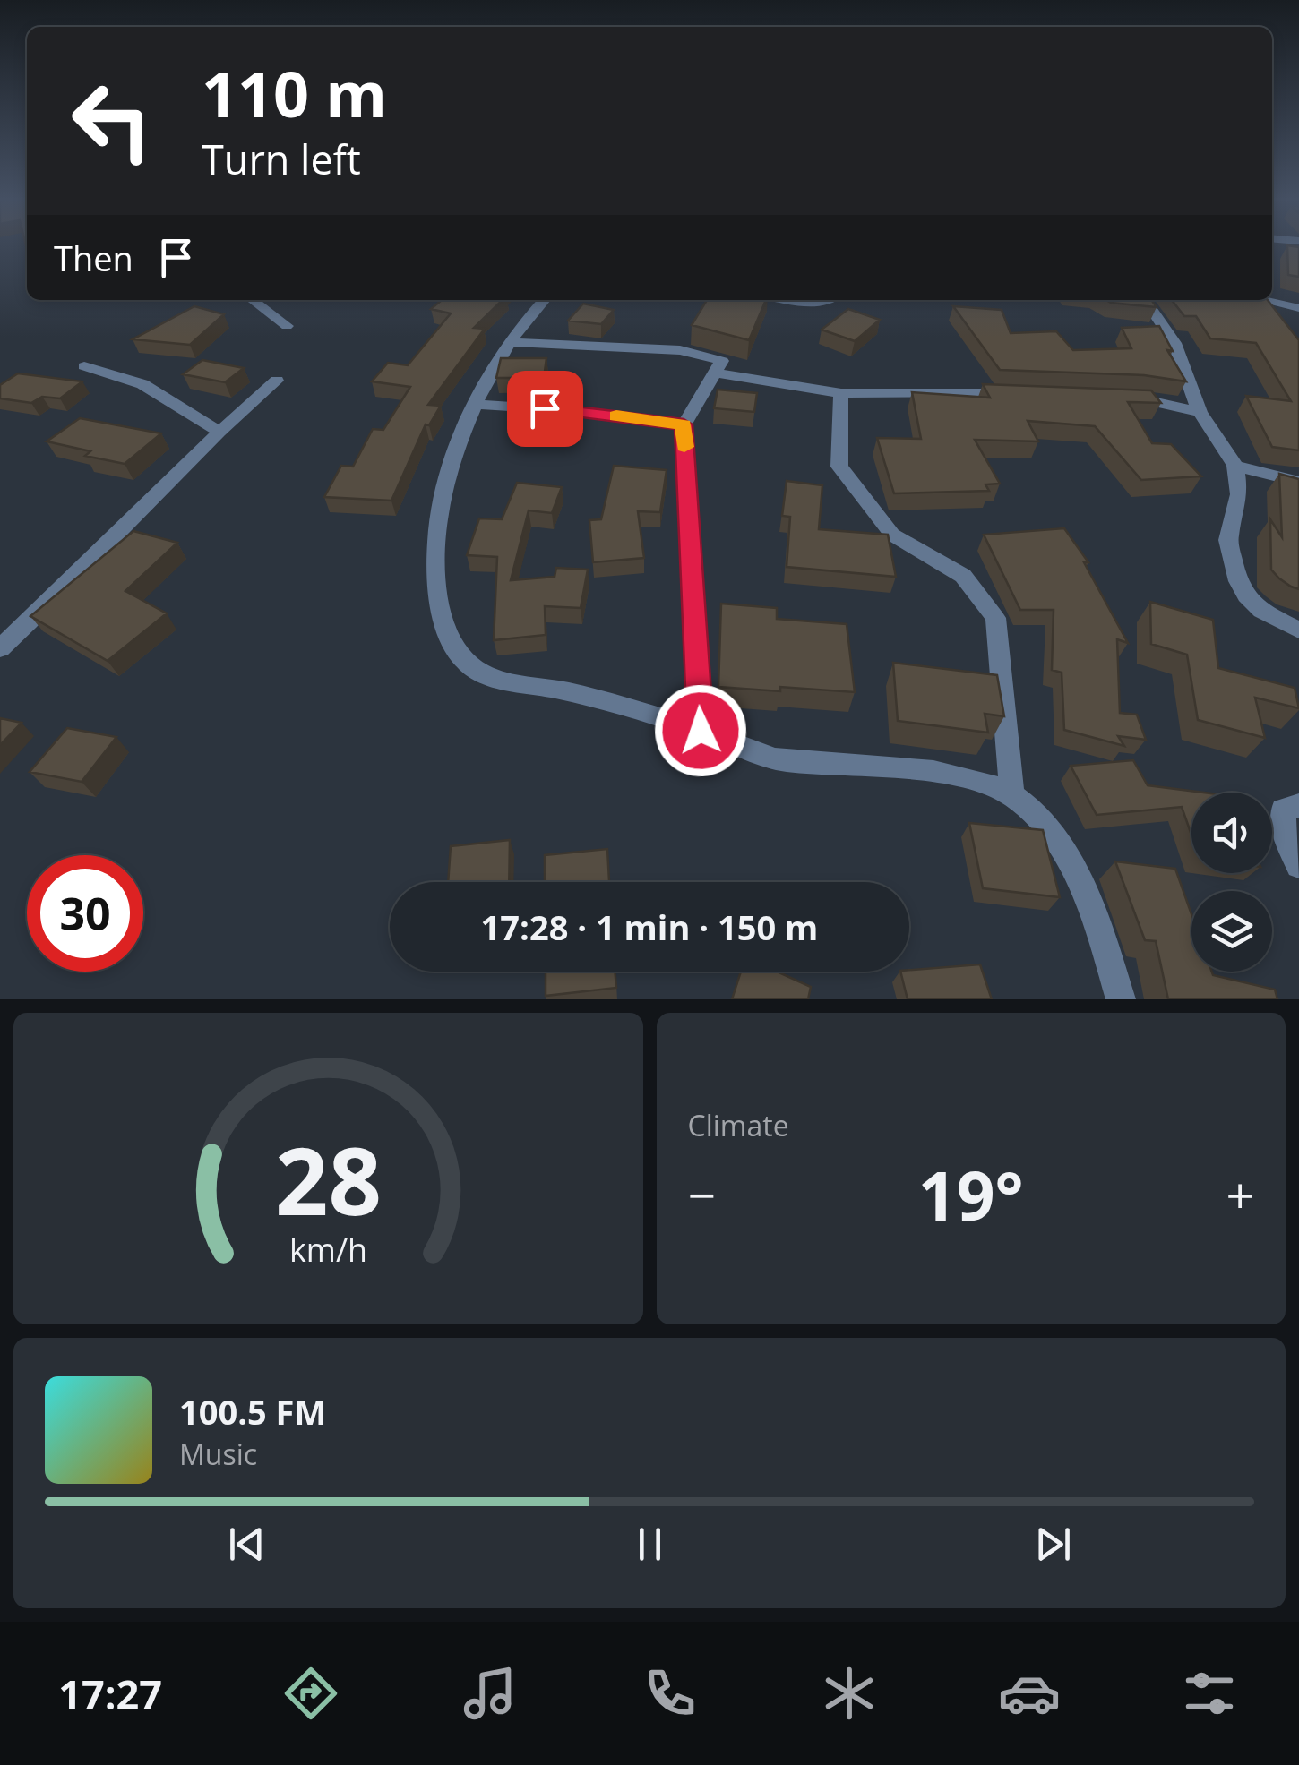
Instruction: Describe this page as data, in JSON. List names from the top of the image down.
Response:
{
  "page": {
    "turn": ["110 m", "Turn left"],
    "then": "Then",
    "limit": "30",
    "trip": "17:28 · 1 min · 150 m",
    "tile": "Climate",
    "heat": ["−", "19°", "+"],
    "song": ["100.5 FM", "Music"],
    "tabs": "17:27",
    "gauge": ["28", "km/h"]
  }
}
